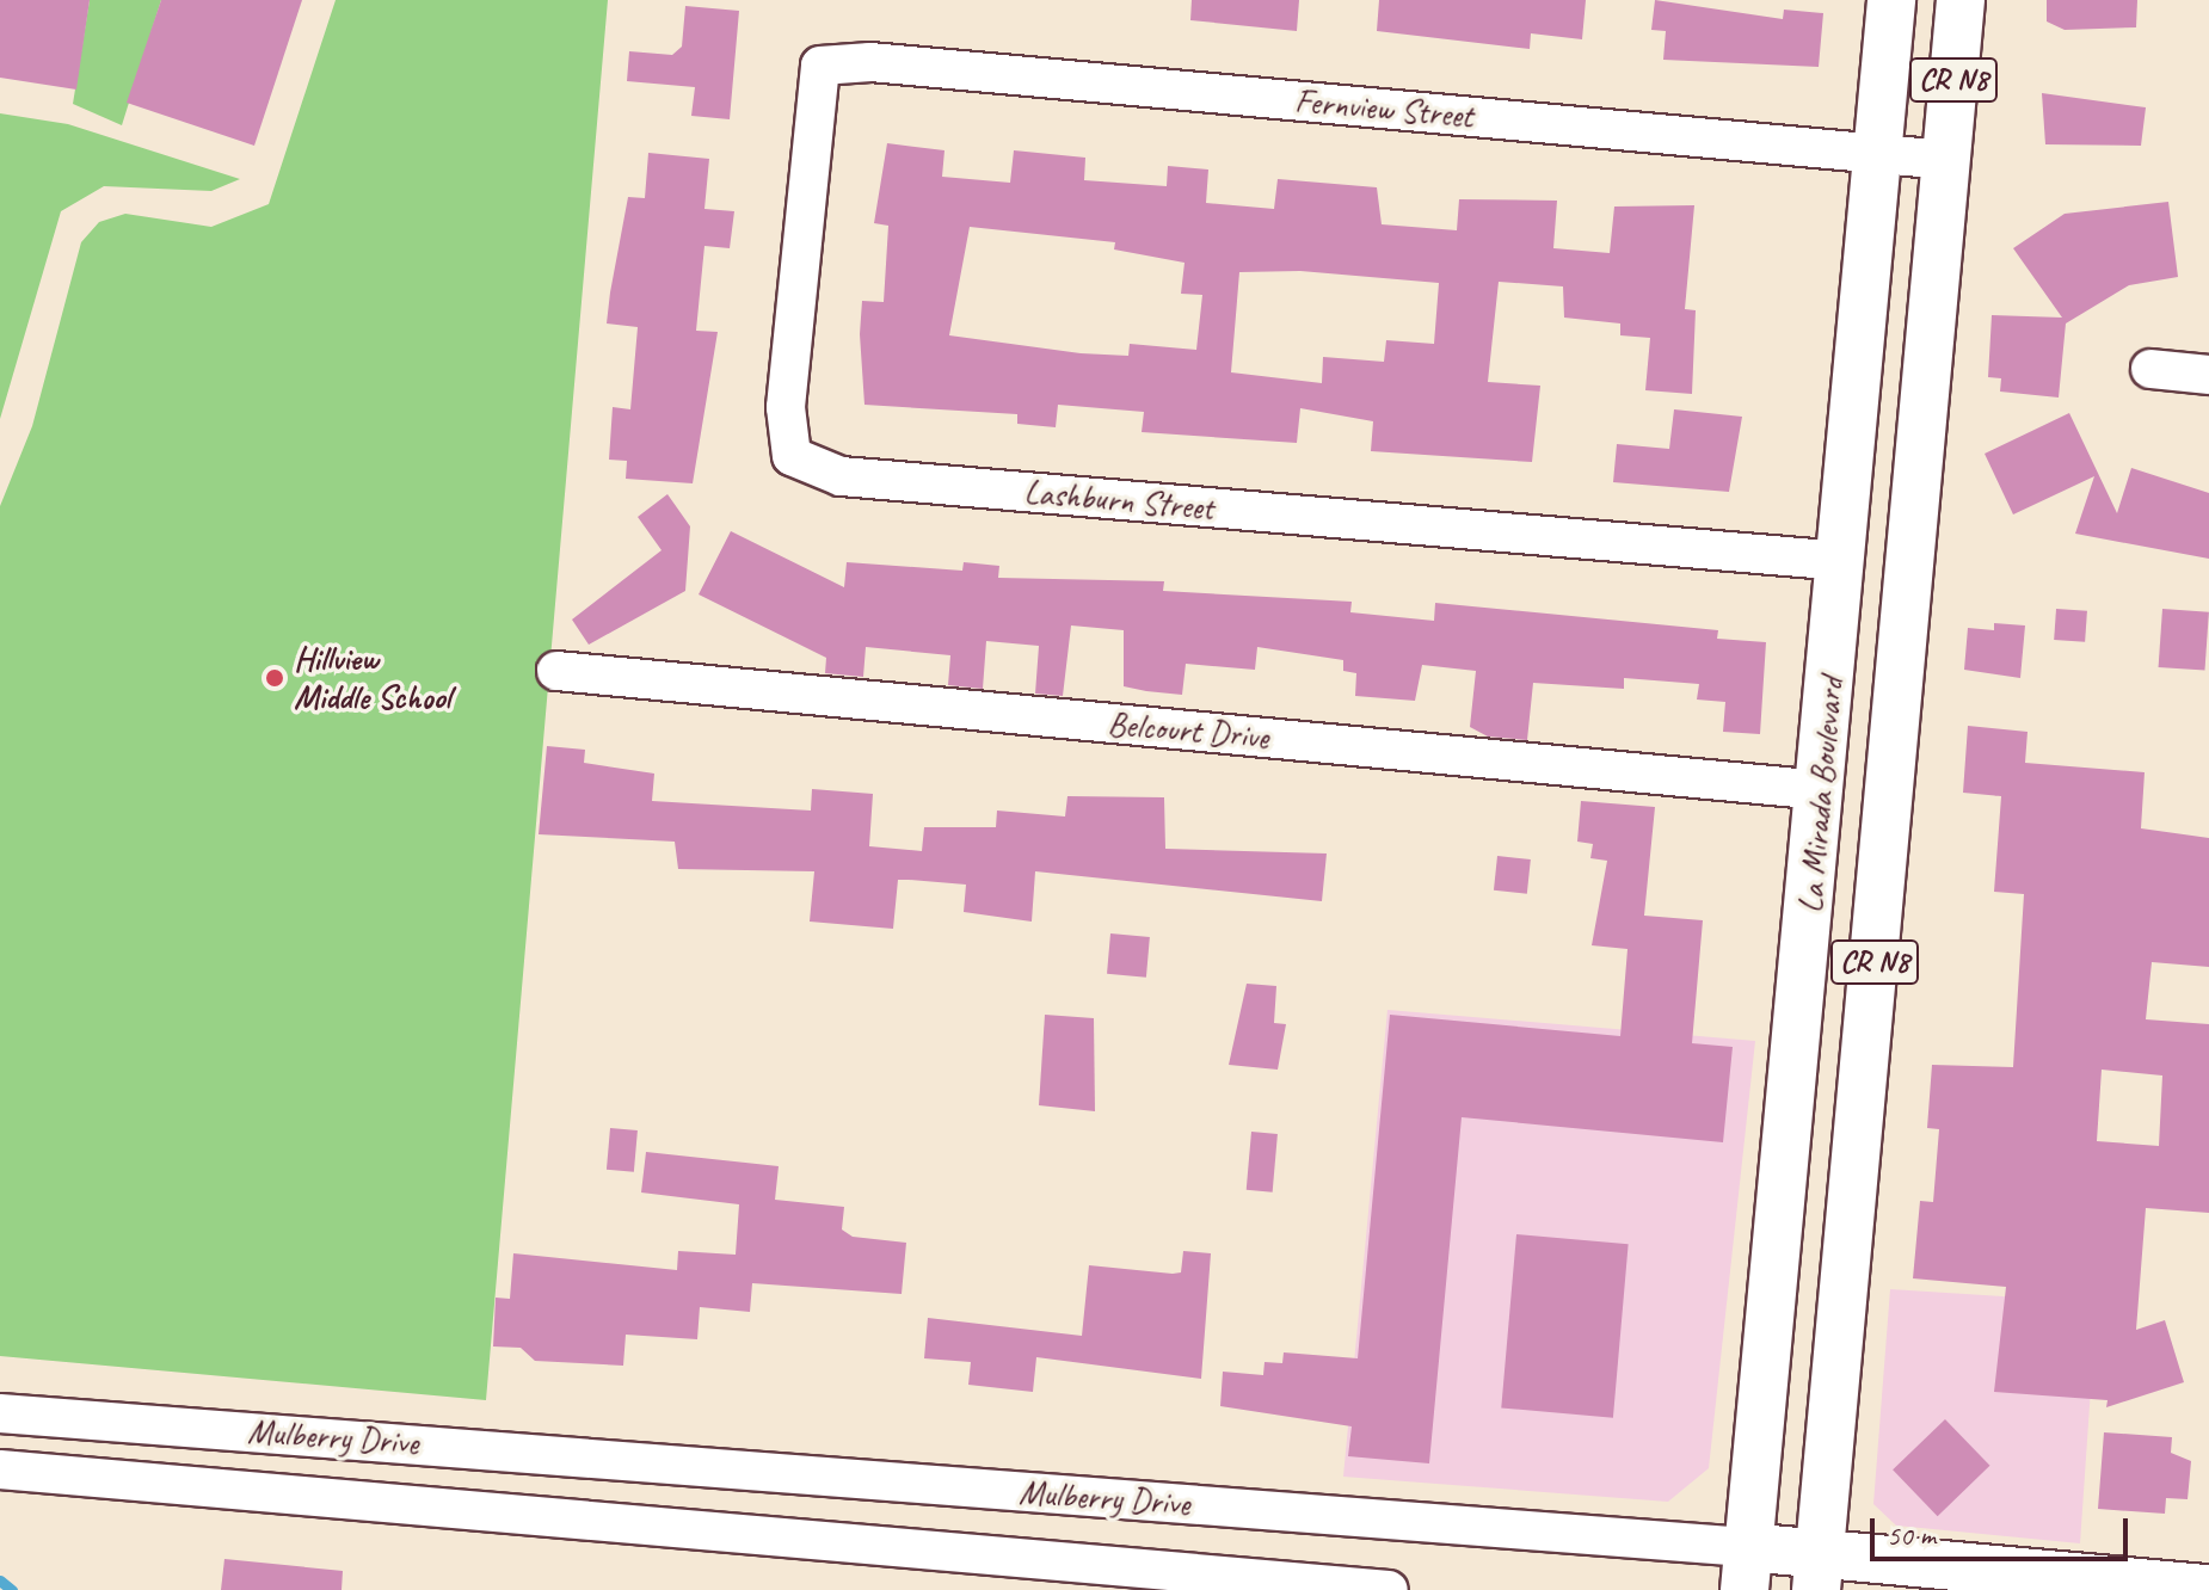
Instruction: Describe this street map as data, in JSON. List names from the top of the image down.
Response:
{
  "streets": {
    "main road": ["CR N8", "La Mirada Boulevard", "Mulberry Drive"],
    "street": ["Fernview Street", "Lashburn Street", "Belcourt Drive"]
  },
  "crossings": [
    ["Fernview Street", "Lashburn Street"],
    ["Fernview Street", "La Mirada Boulevard"],
    ["Lashburn Street", "La Mirada Boulevard"],
    ["Belcourt Drive", "La Mirada Boulevard"],
    ["La Mirada Boulevard", "Mulberry Drive"]
  ],
  "places": ["Hillview Middle School"],
  "scale_bar": "50 m"
}
